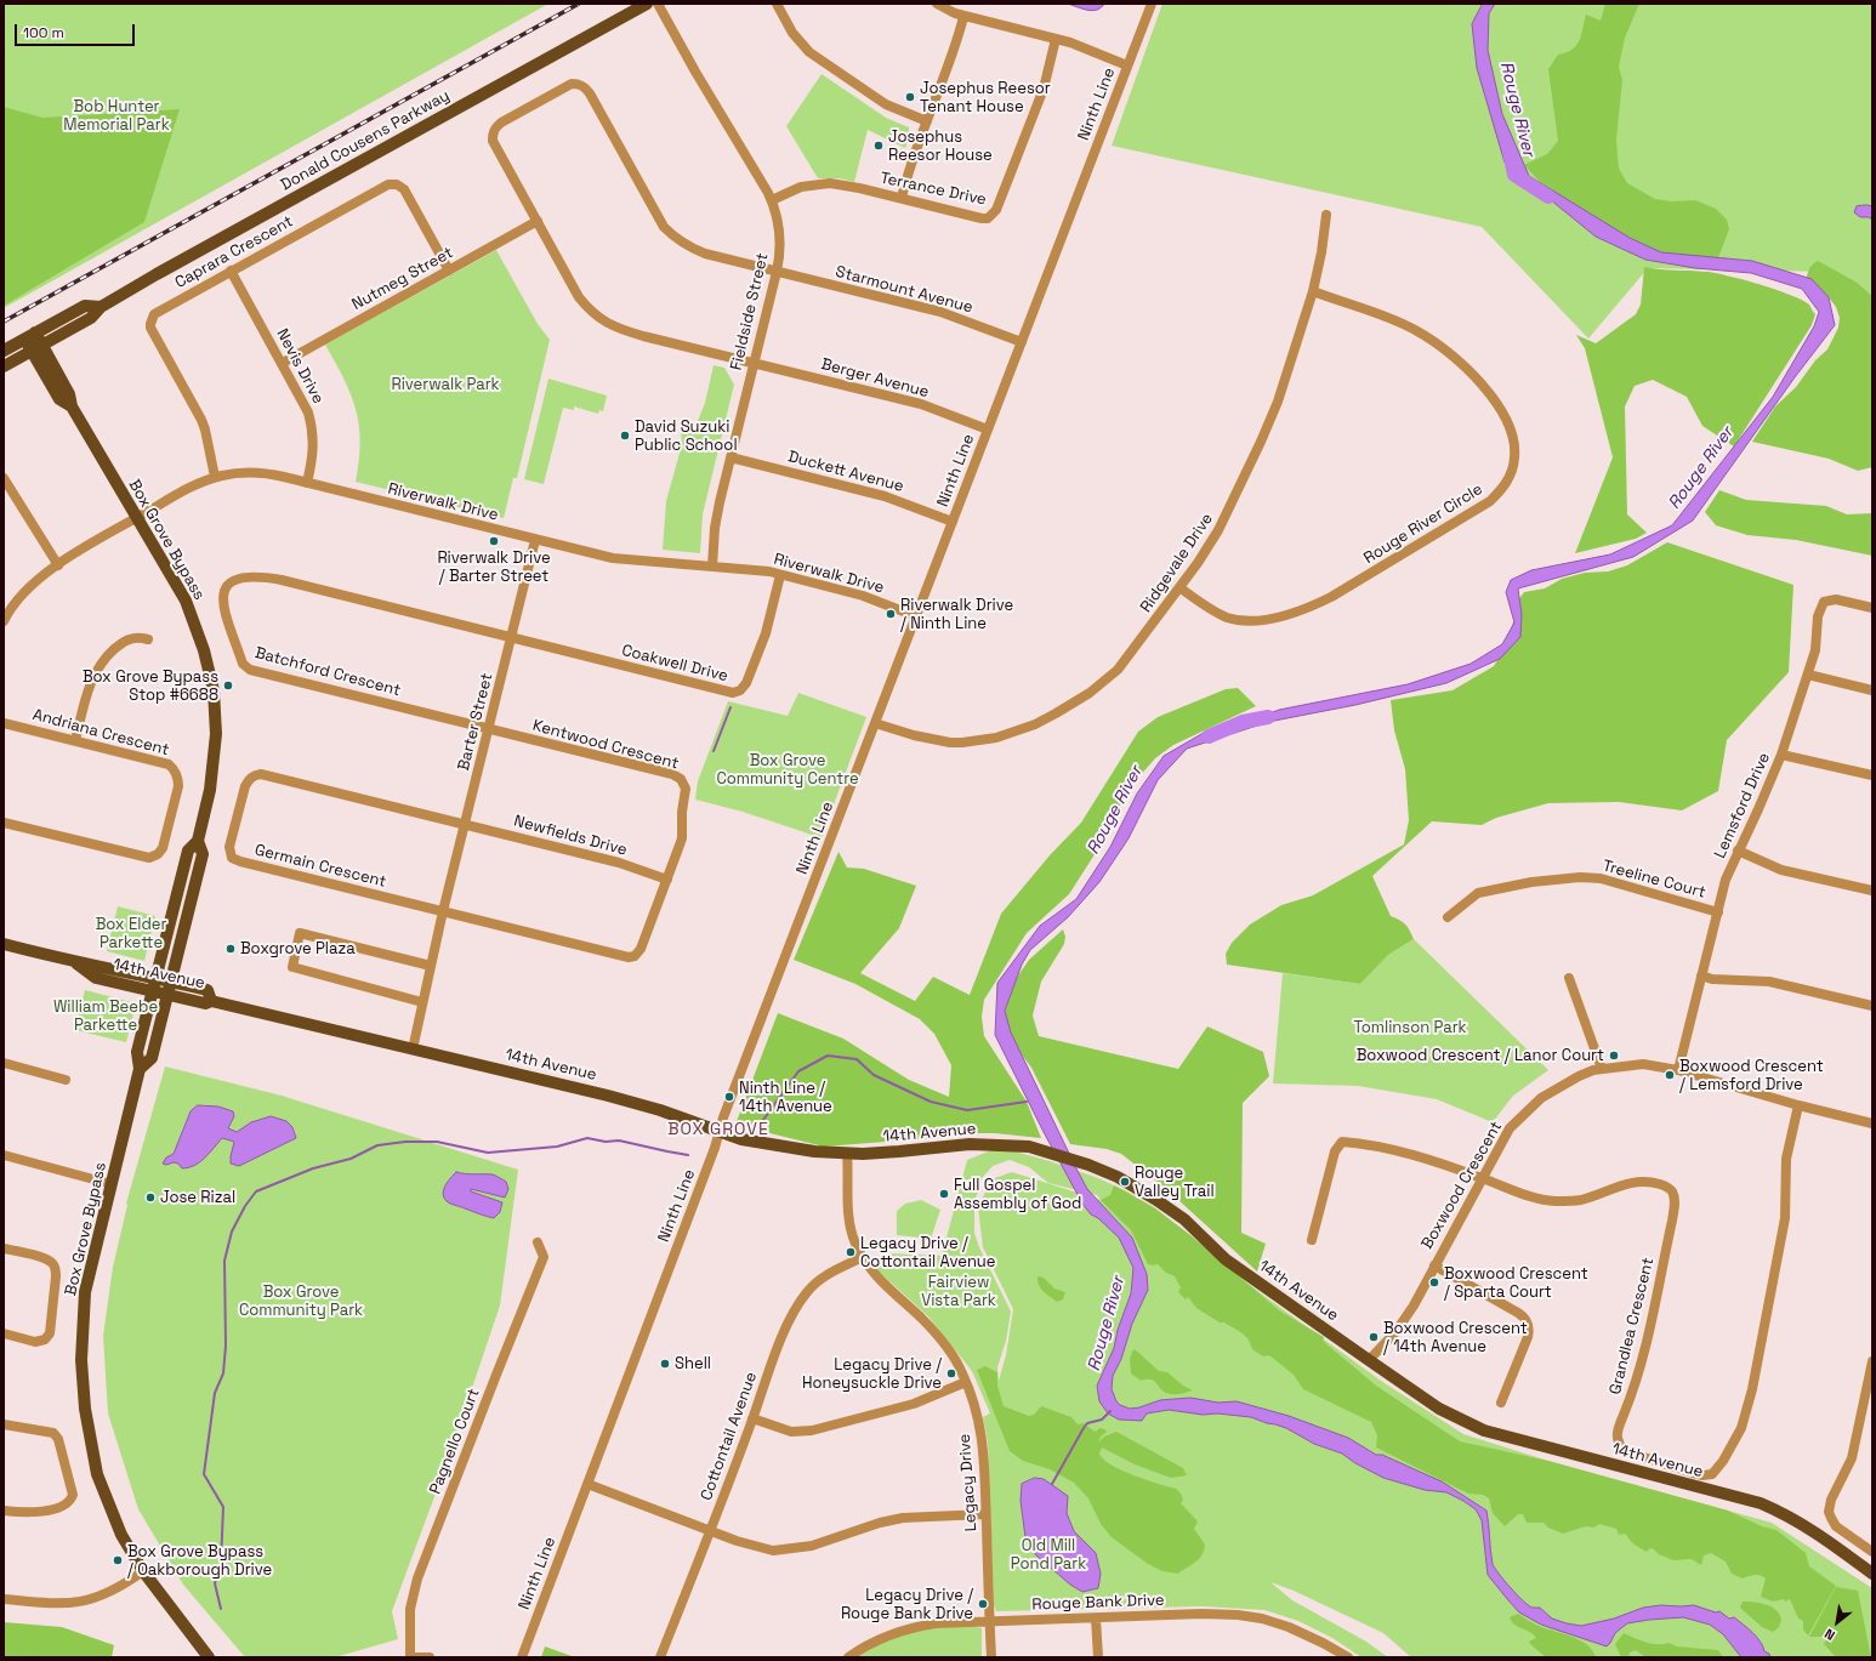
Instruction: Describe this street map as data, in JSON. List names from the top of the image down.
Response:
{
  "streets": {
    "main road": ["Donald Cousens Parkway", "Box Grove Bypass", "14th Avenue"],
    "street": [
      "Ninth Line",
      "Terrance Drive",
      "Caprara Crescent",
      "Nutmeg Street",
      "Starmount Avenue",
      "Fieldside Street",
      "Nevis Drive",
      "Berger Avenue",
      "Duckett Avenue",
      "Riverwalk Drive",
      "Rouge River Circle",
      "Ridgevale Drive",
      "Coakwell Drive",
      "Batchford Crescent",
      "Barter Street",
      "Andriana Crescent",
      "Kentwood Crescent",
      "Lemsford Drive",
      "Newfields Drive",
      "Germain Crescent",
      "Treeline Court",
      "Boxwood Crescent",
      "Grandlea Crescent",
      "Cottontail Avenue",
      "Pagnello Court",
      "Legacy Drive",
      "Rouge Bank Drive"
    ]
  },
  "crossings": [
    ["Ninth Line", "Starmount Avenue"],
    ["Ninth Line", "Berger Avenue"],
    ["Ninth Line", "Duckett Avenue"],
    ["Ninth Line", "Riverwalk Drive"],
    ["Ninth Line", "Ridgevale Drive"],
    ["Ninth Line", "14th Avenue"],
    ["Donald Cousens Parkway", "Box Grove Bypass"],
    ["Terrance Drive", "Fieldside Street"],
    ["Caprara Crescent", "Nutmeg Street"],
    ["Caprara Crescent", "Nevis Drive"],
    ["Caprara Crescent", "Riverwalk Drive"],
    ["Nutmeg Street", "Starmount Avenue"],
    ["Nutmeg Street", "Nevis Drive"],
    ["Nutmeg Street", "Berger Avenue"],
    ["Starmount Avenue", "Fieldside Street"],
    ["Starmount Avenue", "Berger Avenue"],
    ["Fieldside Street", "Berger Avenue"],
    ["Fieldside Street", "Duckett Avenue"],
    ["Fieldside Street", "Riverwalk Drive"],
    ["Nevis Drive", "Riverwalk Drive"],
    ["Riverwalk Drive", "Box Grove Bypass"],
    ["Riverwalk Drive", "Coakwell Drive"],
    ["Riverwalk Drive", "Barter Street"],
    ["Rouge River Circle", "Ridgevale Drive"],
    ["Box Grove Bypass", "14th Avenue"],
    ["Coakwell Drive", "Batchford Crescent"],
    ["Coakwell Drive", "Barter Street"],
    ["Batchford Crescent", "Barter Street"],
    ["Batchford Crescent", "Kentwood Crescent"],
    ["Barter Street", "Kentwood Crescent"],
    ["Barter Street", "Newfields Drive"],
    ["Barter Street", "Germain Crescent"],
    ["Barter Street", "14th Avenue"],
    ["Kentwood Crescent", "Newfields Drive"],
    ["Kentwood Crescent", "Germain Crescent"],
    ["Lemsford Drive", "Treeline Court"],
    ["Lemsford Drive", "Boxwood Crescent"],
    ["Newfields Drive", "Germain Crescent"],
    ["14th Avenue", "Boxwood Crescent"],
    ["14th Avenue", "Legacy Drive"],
    ["Boxwood Crescent", "Grandlea Crescent"],
    ["Cottontail Avenue", "Legacy Drive"],
    ["Legacy Drive", "Rouge Bank Drive"]
  ],
  "districts": ["BOX GROVE"],
  "water": ["Rouge River"],
  "parks": [
    "Bob Hunter Memorial Park",
    "Riverwalk Park",
    "Box Grove Community Centre",
    "Box Elder Parkette",
    "William Beebe Parkette",
    "Tomlinson Park",
    "Fairview Vista Park",
    "Box Grove Community Park",
    "Old Mill Pond Park"
  ],
  "places": [
    "Josephus Reesor Tenant House",
    "Josephus Reesor House",
    "David Suzuki Public School",
    "Riverwalk Drive / Barter Street",
    "Riverwalk Drive / Ninth Line",
    "Box Grove Bypass Stop #6688",
    "Boxgrove Plaza",
    "Boxwood Crescent / Lanor Court",
    "Boxwood Crescent / Lemsford Drive",
    "Ninth Line / 14th Avenue",
    "Rouge Valley Trail",
    "Full Gospel Assembly of God",
    "Jose Rizal",
    "Legacy Drive / Cottontail Avenue",
    "Boxwood Crescent / Sparta Court",
    "Boxwood Crescent / 14th Avenue",
    "Shell",
    "Legacy Drive / Honeysuckle Drive",
    "Box Grove Bypass / Oakborough Drive",
    "Legacy Drive / Rouge Bank Drive"
  ],
  "scale_bar": "100 m",
  "north": "bottom left"
}
